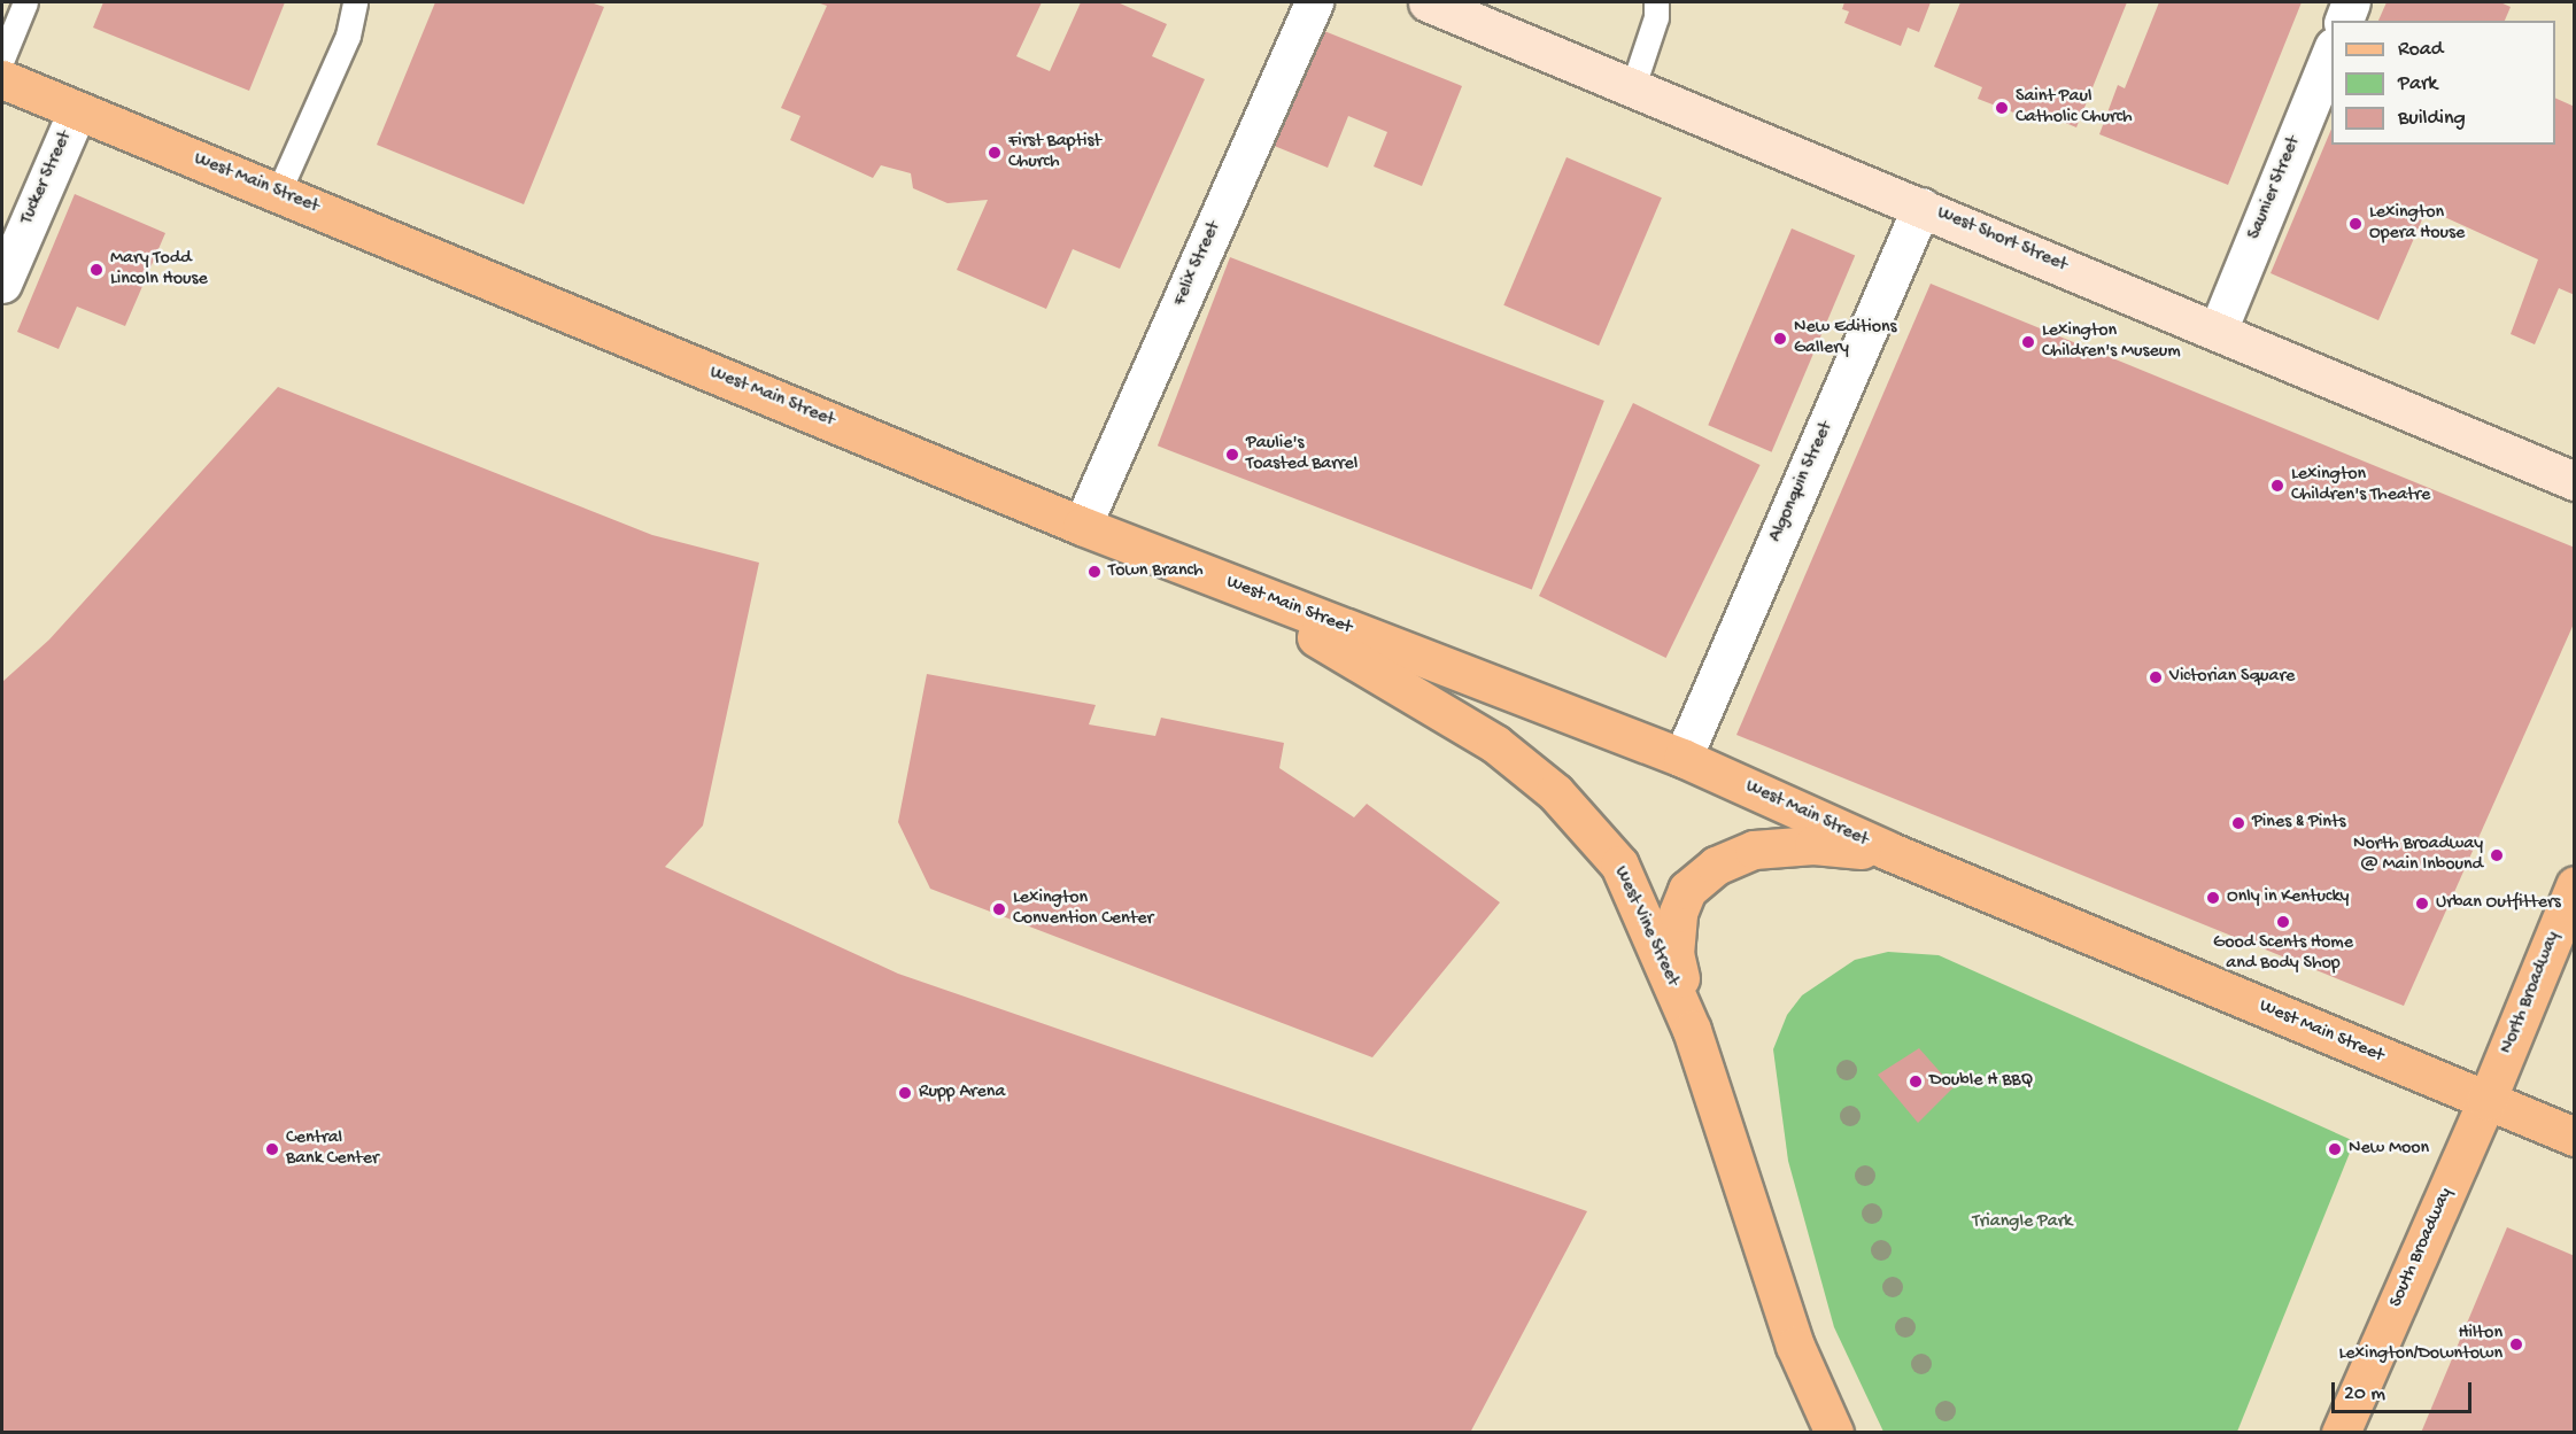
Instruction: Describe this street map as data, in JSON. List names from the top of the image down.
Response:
{
  "streets": {
    "main road": [
      "West Main Street",
      "West Short Street",
      "West Vine Street",
      "North Broadway",
      "South Broadway"
    ],
    "street": [
      "Tucker Street",
      "Saunier Street",
      "Felix Street",
      "Algonquin Street"
    ]
  },
  "crossings": [
    ["Tucker Street", "West Main Street"],
    ["West Main Street", "Felix Street"],
    ["West Main Street", "Algonquin Street"],
    ["West Main Street", "West Vine Street"],
    ["West Main Street", "North Broadway"],
    ["West Main Street", "South Broadway"],
    ["Saunier Street", "West Short Street"],
    ["West Short Street", "Algonquin Street"],
    ["North Broadway", "South Broadway"]
  ],
  "parks": ["Triangle Park"],
  "places": [
    "Saint Paul Catholic Church",
    "First Baptist Church",
    "Lexington Opera House",
    "Mary Todd Lincoln House",
    "New Editions Gallery",
    "Lexington Children's Museum",
    "Paulie's Toasted Barrel",
    "Lexington Children's Theatre",
    "Town Branch",
    "Victorian Square",
    "Pines & Pints",
    "North Broadway @ Main Inbound",
    "Only in Kentucky",
    "Urban Outfitters",
    "Lexington Convention Center",
    "Good Scents Home and Body Shop",
    "Double H BBQ",
    "Rupp Arena",
    "Central Bank Center",
    "New Moon",
    "Hilton Lexington/Downtown"
  ],
  "legend": ["Road", "Park", "Building"],
  "scale_bar": "20 m"
}
